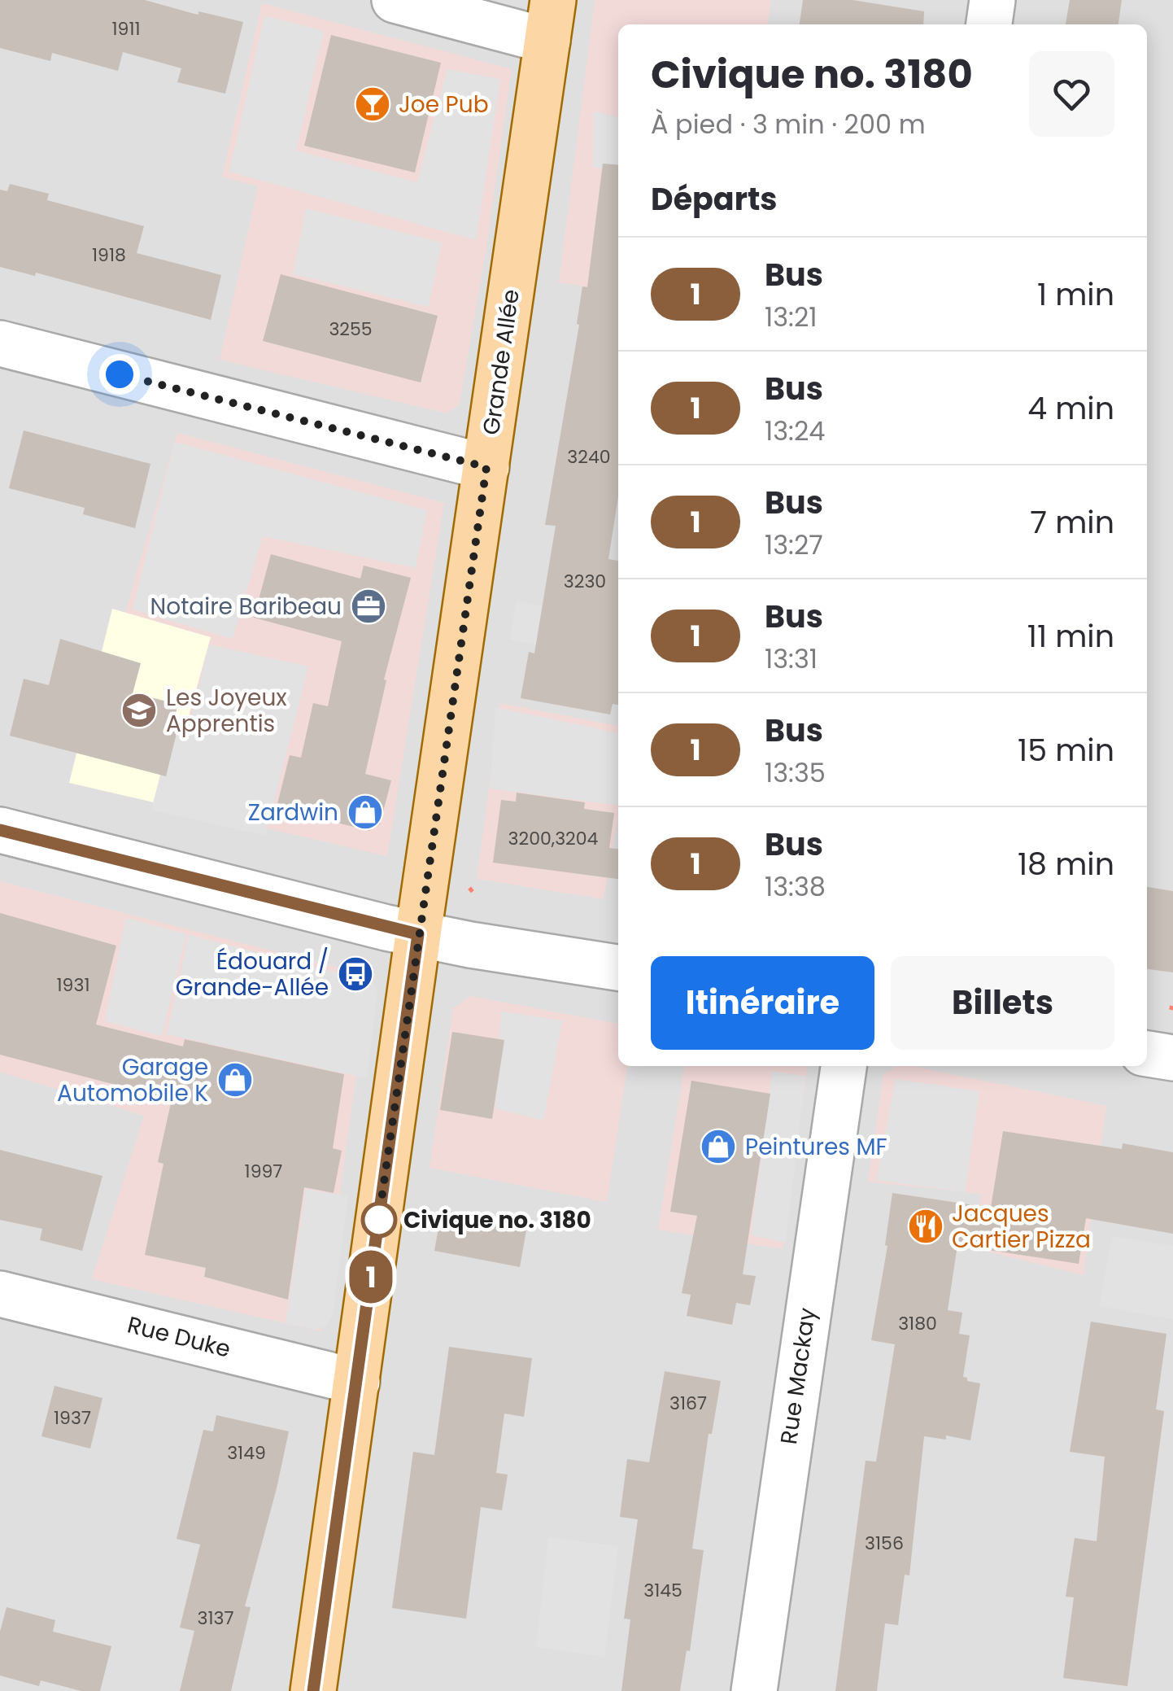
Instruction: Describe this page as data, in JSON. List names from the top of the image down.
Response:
{
  "streets": {
    "main road": ["Grande Allée"],
    "street": ["Rue Duke", "Rue Mackay"]
  },
  "crossings": [
    ["Grande Allée", "Rue Duke"]
  ],
  "places": {
    "bar": ["Joe Pub"],
    "office": ["Notaire Baribeau"],
    "school or university": ["Les Joyeux Apprentis"],
    "shop": ["Zardwin", "Garage Automobile K", "Peintures MF"],
    "bus stop": ["Édouard / Grande-Allée"],
    "other": ["Civique no. 3180"],
    "restaurant": ["Jacques Cartier Pizza"]
  },
  "lines": ["bus line 1"],
  "house_numbers": [
    "1911",
    "1918",
    "3255",
    "3240",
    "3230",
    "3200,3204",
    "1931",
    "1997",
    "3180",
    "3167",
    "1937",
    "3149",
    "3156",
    "3145",
    "3137"
  ],
  "page": {
    "on_map": "1",
    "heading": [
      ["Civique no. 3180", "À pied · 3 min · 200 m"],
      "Départs"
    ],
    "list": [
      {
        "mark": "1",
        "name": "Bus",
        "note": "13:21",
        "value": "1 min"
      },
      {
        "mark": "1",
        "name": "Bus",
        "note": "13:24",
        "value": "4 min"
      },
      {
        "mark": "1",
        "name": "Bus",
        "note": "13:27",
        "value": "7 min"
      },
      {
        "mark": "1",
        "name": "Bus",
        "note": "13:31",
        "value": "11 min"
      },
      {
        "mark": "1",
        "name": "Bus",
        "note": "13:35",
        "value": "15 min"
      },
      {
        "mark": "1",
        "name": "Bus",
        "note": "13:38",
        "value": "18 min"
      }
    ],
    "buttons": ["Itinéraire", "Billets"]
  }
}
